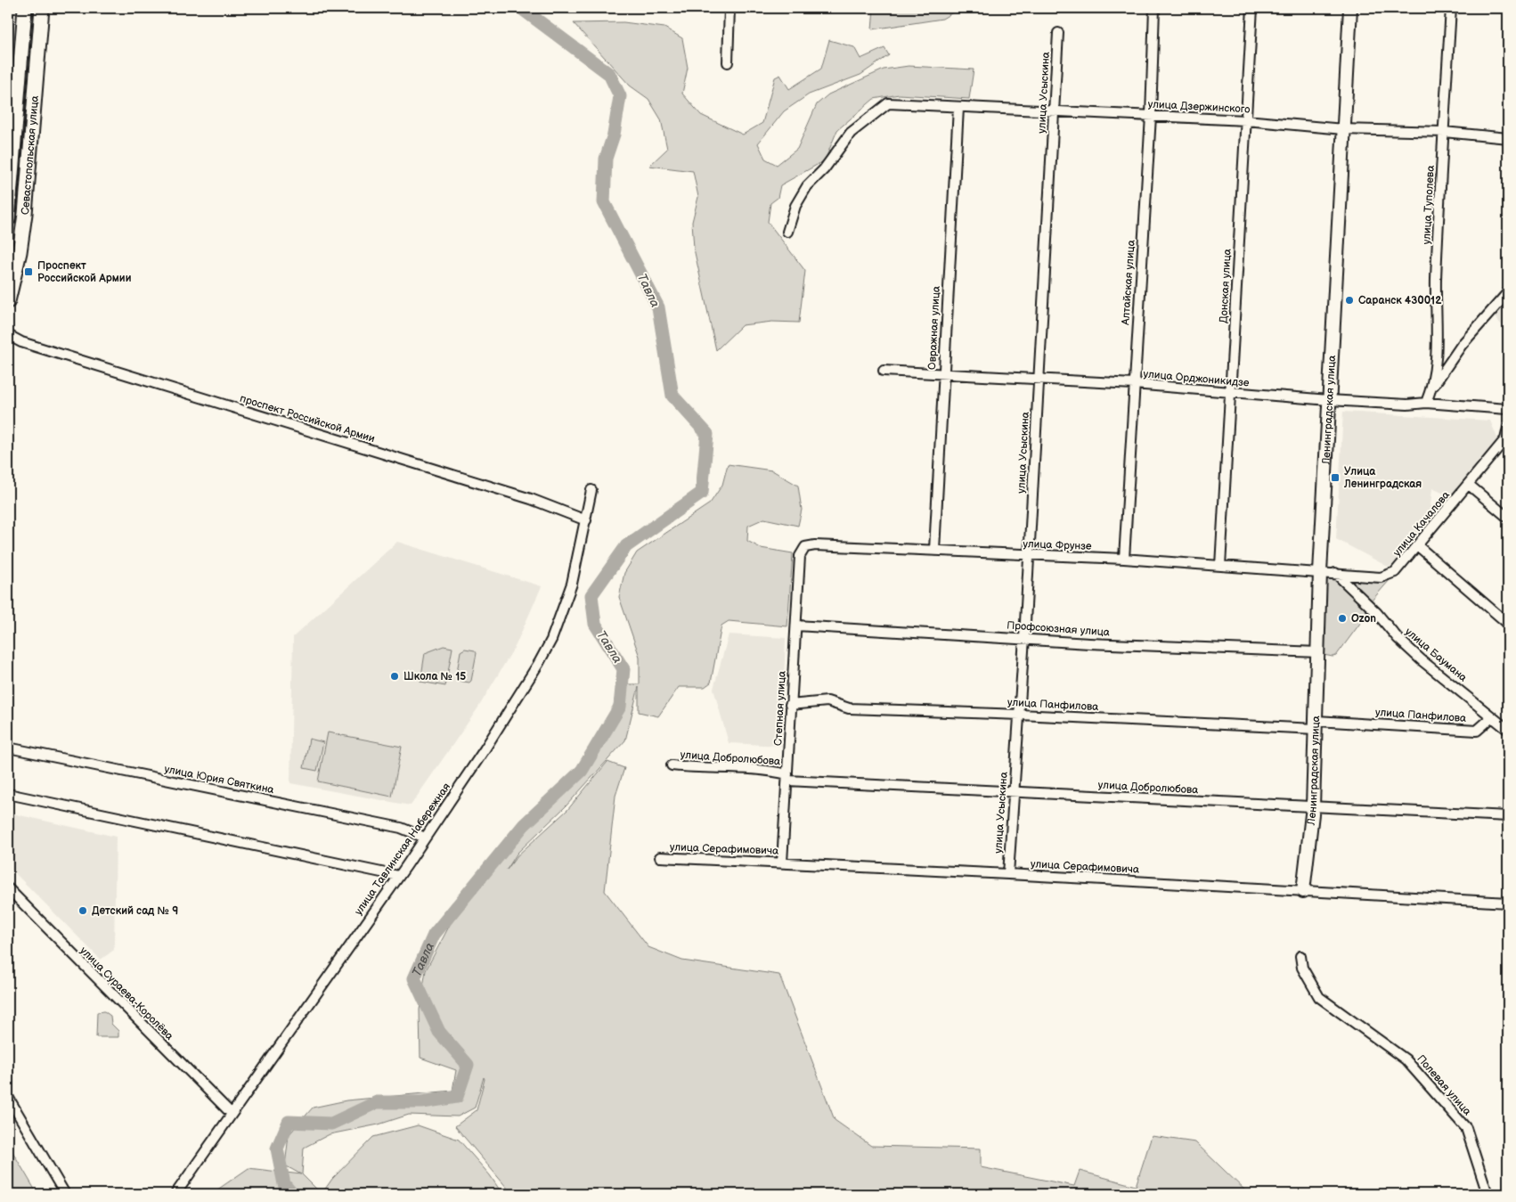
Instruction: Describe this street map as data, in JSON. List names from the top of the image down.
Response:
{
  "streets": {
    "main road": ["Севастопольская улица"],
    "street": [
      "улица Усыскина",
      "улица Дзержинского",
      "улица Туполева",
      "Алтайская улица",
      "Донская улица",
      "Овражная улица",
      "улица Орджоникидзе",
      "Ленинградская улица",
      "проспект Российской Армии",
      "улица Качалова",
      "улица Фрунзе",
      "Профсоюзная улица",
      "улица Баумана",
      "улица Панфилова",
      "Степная улица",
      "улица Добролюбова",
      "улица Юрия Святкина",
      "улица Тавлинская Набережная",
      "улица Серафимовича",
      "улица Сураева-Королёва",
      "Полевая улица"
    ]
  },
  "crossings": [
    ["улица Усыскина", "улица Дзержинского"],
    ["улица Усыскина", "улица Орджоникидзе"],
    ["улица Усыскина", "улица Фрунзе"],
    ["улица Усыскина", "Профсоюзная улица"],
    ["улица Усыскина", "улица Панфилова"],
    ["улица Усыскина", "улица Добролюбова"],
    ["улица Усыскина", "улица Серафимовича"],
    ["улица Дзержинского", "улица Туполева"],
    ["улица Дзержинского", "Алтайская улица"],
    ["улица Дзержинского", "Донская улица"],
    ["улица Дзержинского", "Овражная улица"],
    ["улица Дзержинского", "Ленинградская улица"],
    ["улица Туполева", "улица Орджоникидзе"],
    ["Алтайская улица", "улица Орджоникидзе"],
    ["Алтайская улица", "улица Фрунзе"],
    ["Донская улица", "улица Орджоникидзе"],
    ["Донская улица", "улица Фрунзе"],
    ["Овражная улица", "улица Орджоникидзе"],
    ["Овражная улица", "улица Фрунзе"],
    ["улица Орджоникидзе", "Ленинградская улица"],
    ["Ленинградская улица", "улица Качалова"],
    ["Ленинградская улица", "улица Фрунзе"],
    ["Ленинградская улица", "Профсоюзная улица"],
    ["Ленинградская улица", "улица Панфилова"],
    ["Ленинградская улица", "улица Добролюбова"],
    ["Ленинградская улица", "улица Серафимовича"],
    ["проспект Российской Армии", "улица Тавлинская Набережная"],
    ["улица Качалова", "улица Фрунзе"],
    ["улица Качалова", "улица Баумана"],
    ["улица Фрунзе", "Степная улица"],
    ["Профсоюзная улица", "Степная улица"],
    ["улица Баумана", "улица Панфилова"],
    ["улица Панфилова", "Степная улица"],
    ["Степная улица", "улица Добролюбова"],
    ["Степная улица", "улица Серафимовича"],
    ["улица Юрия Святкина", "улица Тавлинская Набережная"],
    ["улица Тавлинская Набережная", "улица Сураева-Королёва"]
  ],
  "water": ["Тавла"],
  "places": {
    "transit": ["Проспект Российской Армии", "Улица Ленинградская"],
    "other": [
      "Саранск 430012",
      "Ozon",
      "Школа № 15",
      "Детский сад № 9"
    ]
  }
}
